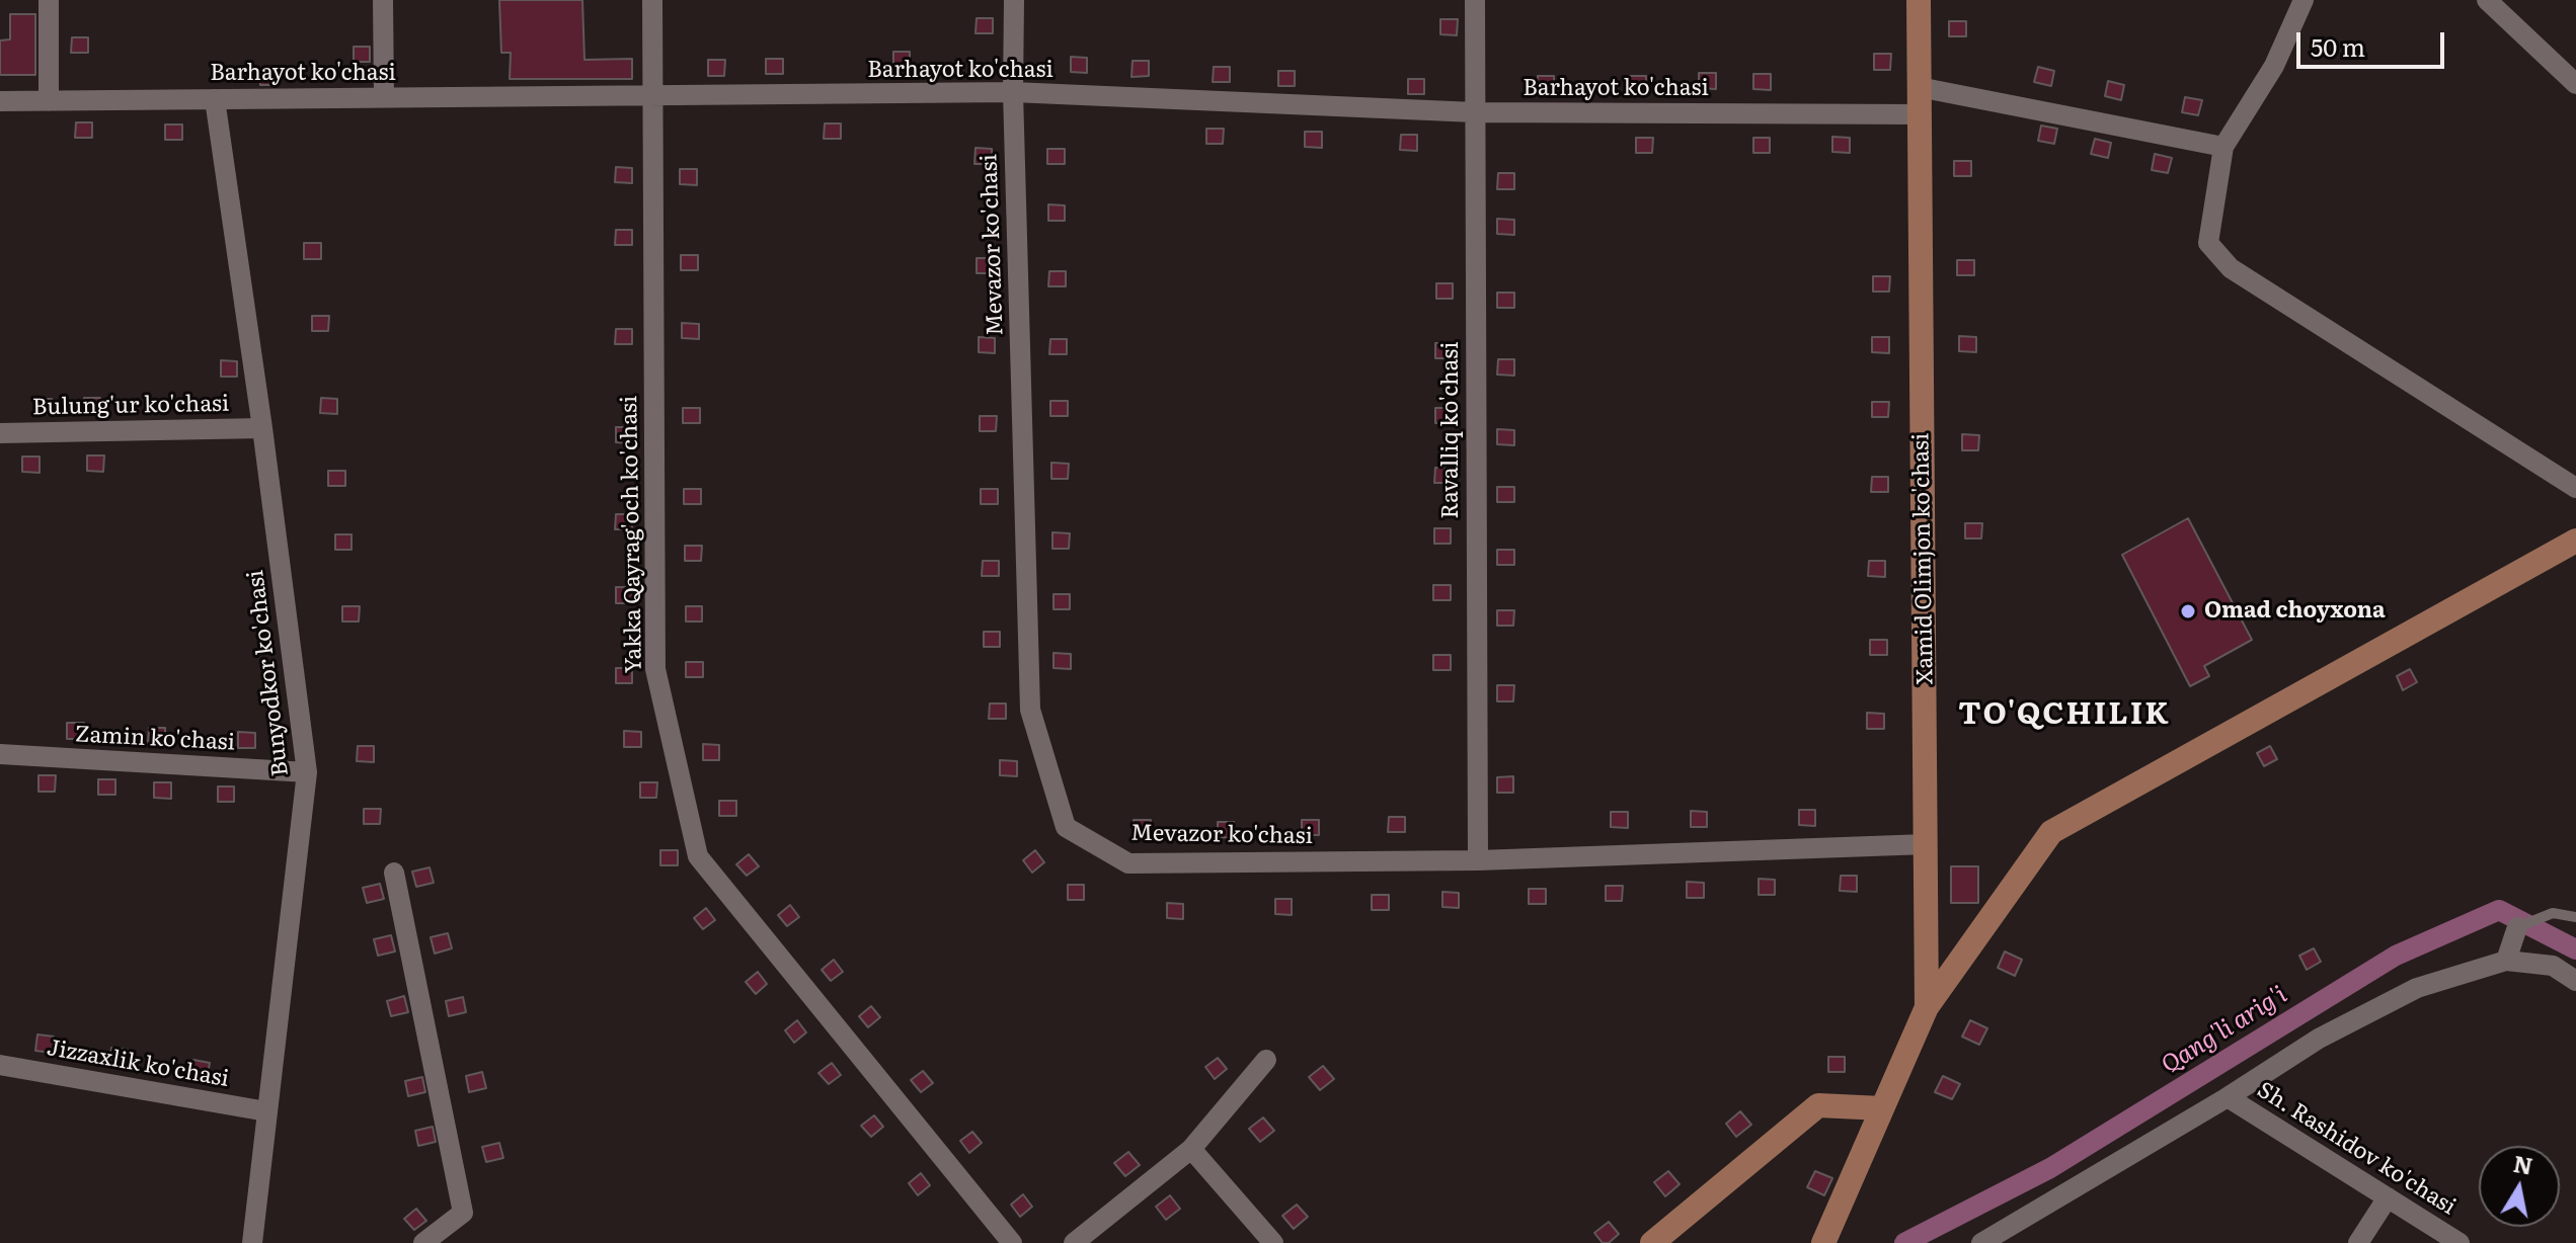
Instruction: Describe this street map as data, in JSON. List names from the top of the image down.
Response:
{
  "streets": {
    "main road": ["Xamid Olimjon ko'chasi"],
    "street": [
      "Barhayot ko'chasi",
      "Mevazor ko'chasi",
      "Bulung'ur ko'chasi",
      "Ravalliq ko'chasi",
      "Yakka Qayrag'och ko'chasi",
      "Bunyodkor ko'chasi",
      "Zamin ko'chasi",
      "Jizzaxlik ko'chasi",
      "Sh. Rashidov ko'chasi"
    ]
  },
  "crossings": [
    ["Barhayot ko'chasi", "Mevazor ko'chasi"],
    ["Barhayot ko'chasi", "Ravalliq ko'chasi"],
    ["Barhayot ko'chasi", "Yakka Qayrag'och ko'chasi"],
    ["Barhayot ko'chasi", "Xamid Olimjon ko'chasi"],
    ["Barhayot ko'chasi", "Bunyodkor ko'chasi"],
    ["Mevazor ko'chasi", "Ravalliq ko'chasi"],
    ["Mevazor ko'chasi", "Xamid Olimjon ko'chasi"],
    ["Bulung'ur ko'chasi", "Bunyodkor ko'chasi"],
    ["Bunyodkor ko'chasi", "Zamin ko'chasi"],
    ["Bunyodkor ko'chasi", "Jizzaxlik ko'chasi"]
  ],
  "districts": ["TO'QCHILIK"],
  "water": ["Qang'li arig'i"],
  "places": ["Omad choyxona"],
  "scale_bar": "50 m",
  "north": "top"
}
